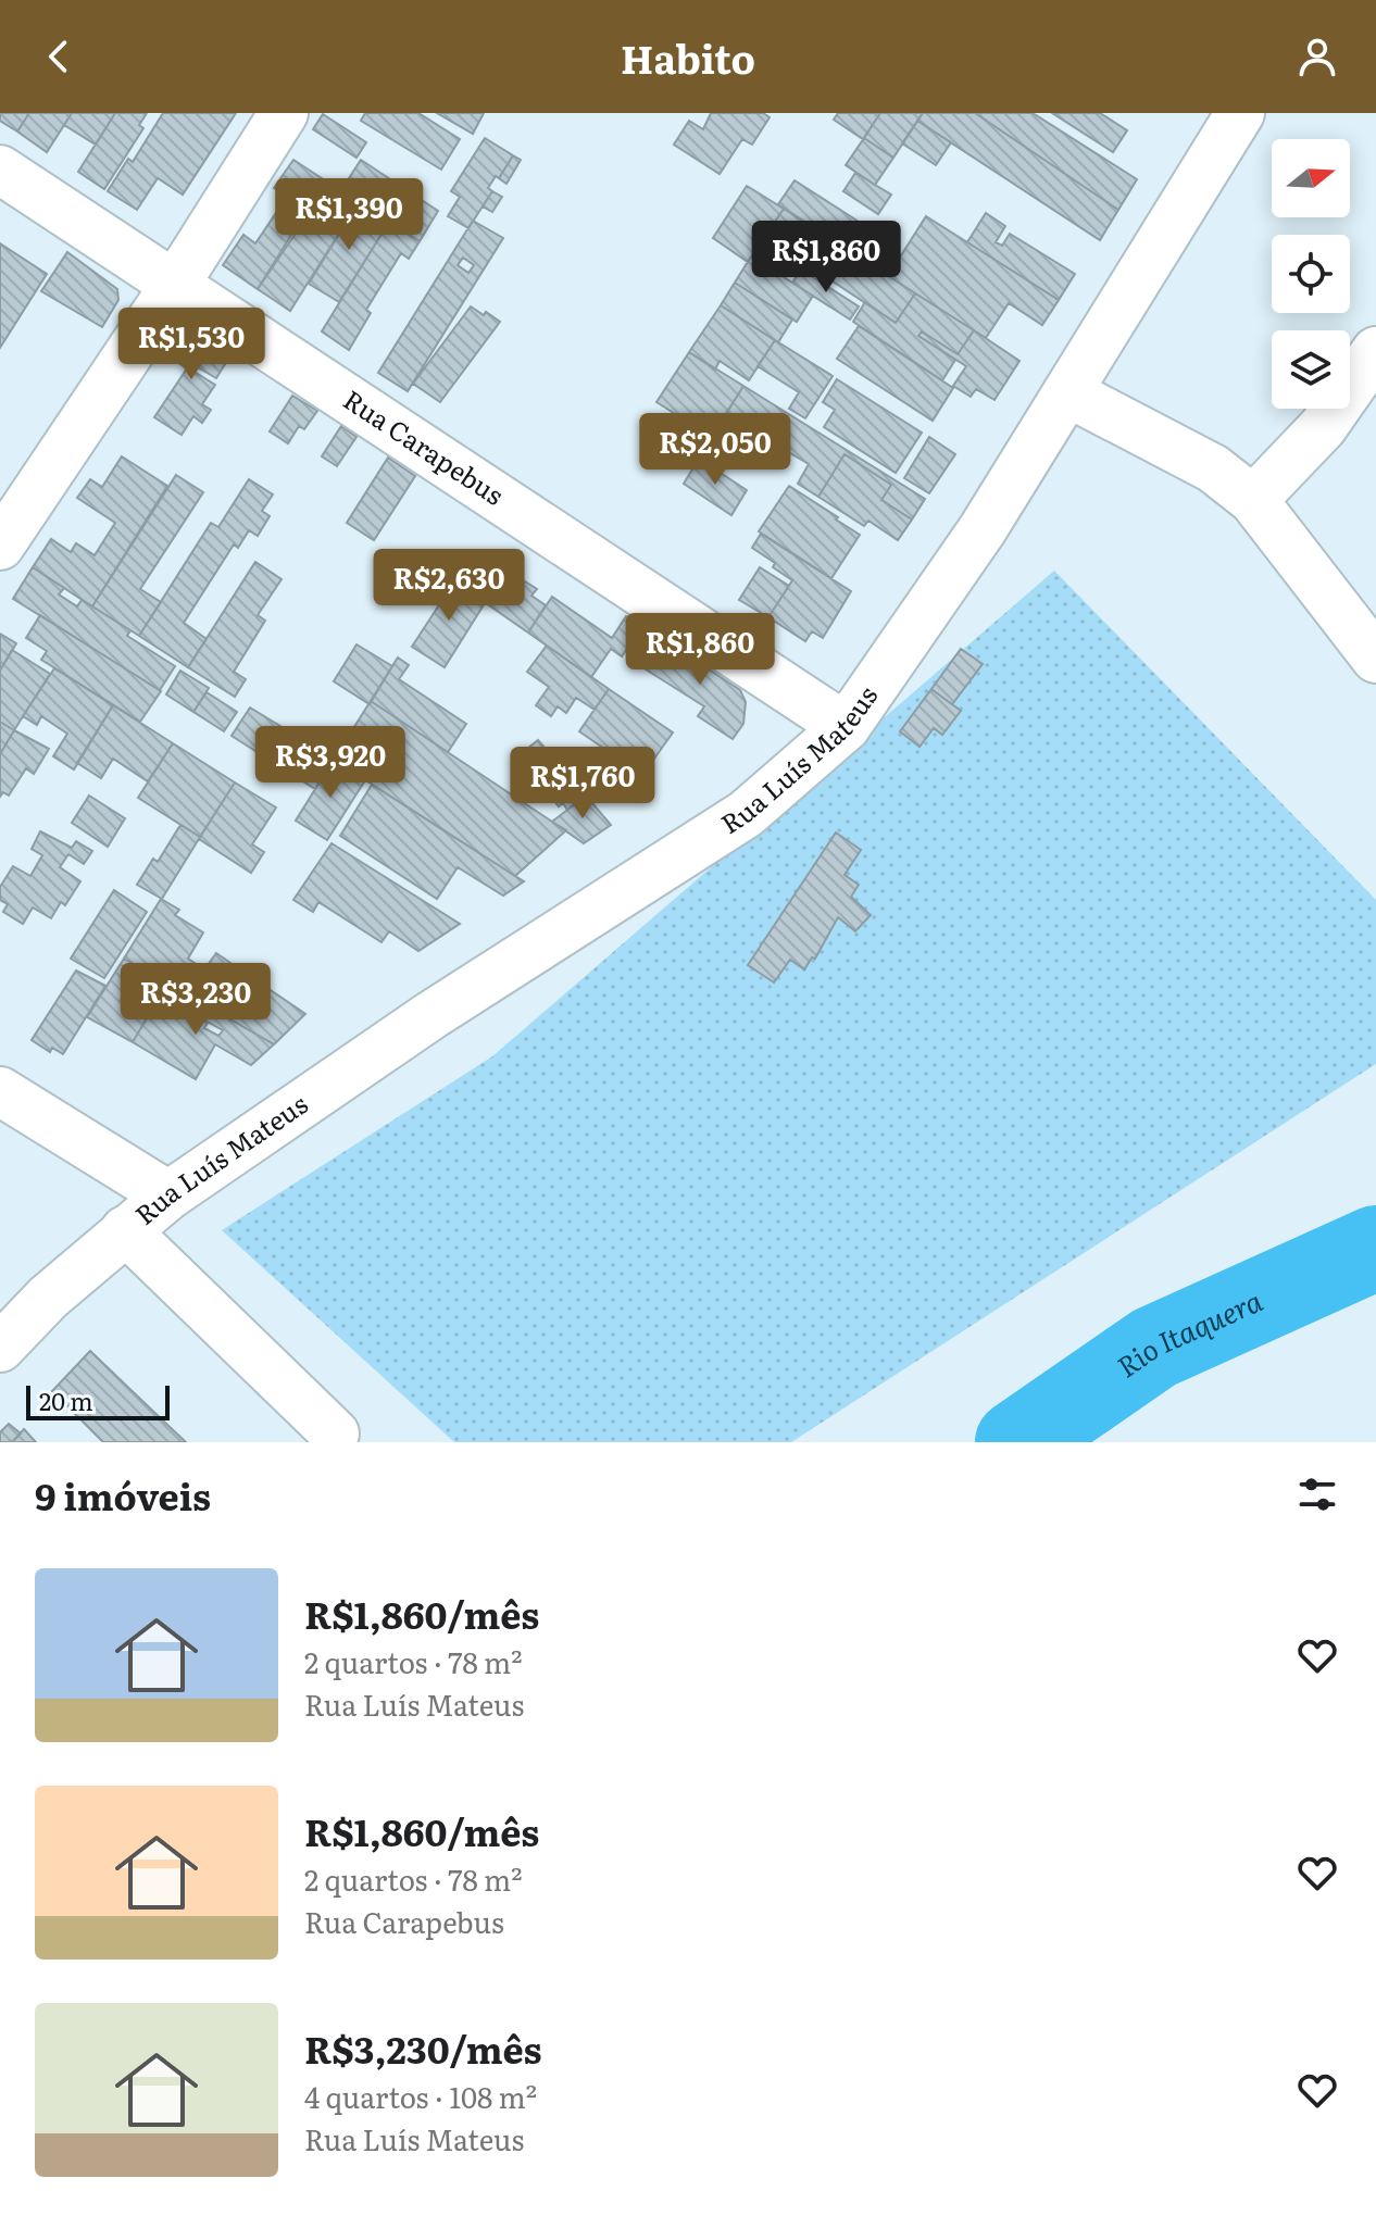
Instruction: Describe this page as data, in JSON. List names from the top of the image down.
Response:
{
  "streets": {
    "street": ["Rua Carapebus", "Rua Luís Mateus"]
  },
  "crossings": [
    ["Rua Carapebus", "Rua Luís Mateus"]
  ],
  "water": ["Rio Itaquera"],
  "scale_bar": "20 m",
  "north": "right",
  "page": {
    "header": "Habito",
    "price": [
      "R$1,390",
      "R$1,860",
      "R$1,530",
      "R$2,050",
      "R$2,630",
      "R$1,860",
      "R$3,920",
      "R$1,760",
      "R$3,230"
    ],
    "scale": "20 m",
    "heading": "9 imóveis",
    "list": [
      {
        "name": "R$1,860/mês",
        "note": "2 quartos · 78 m² · Rua Luís Mateus"
      },
      {
        "name": "R$1,860/mês",
        "note": "2 quartos · 78 m² · Rua Carapebus"
      },
      {
        "name": "R$3,230/mês",
        "note": "4 quartos · 108 m² · Rua Luís Mateus"
      }
    ]
  }
}
